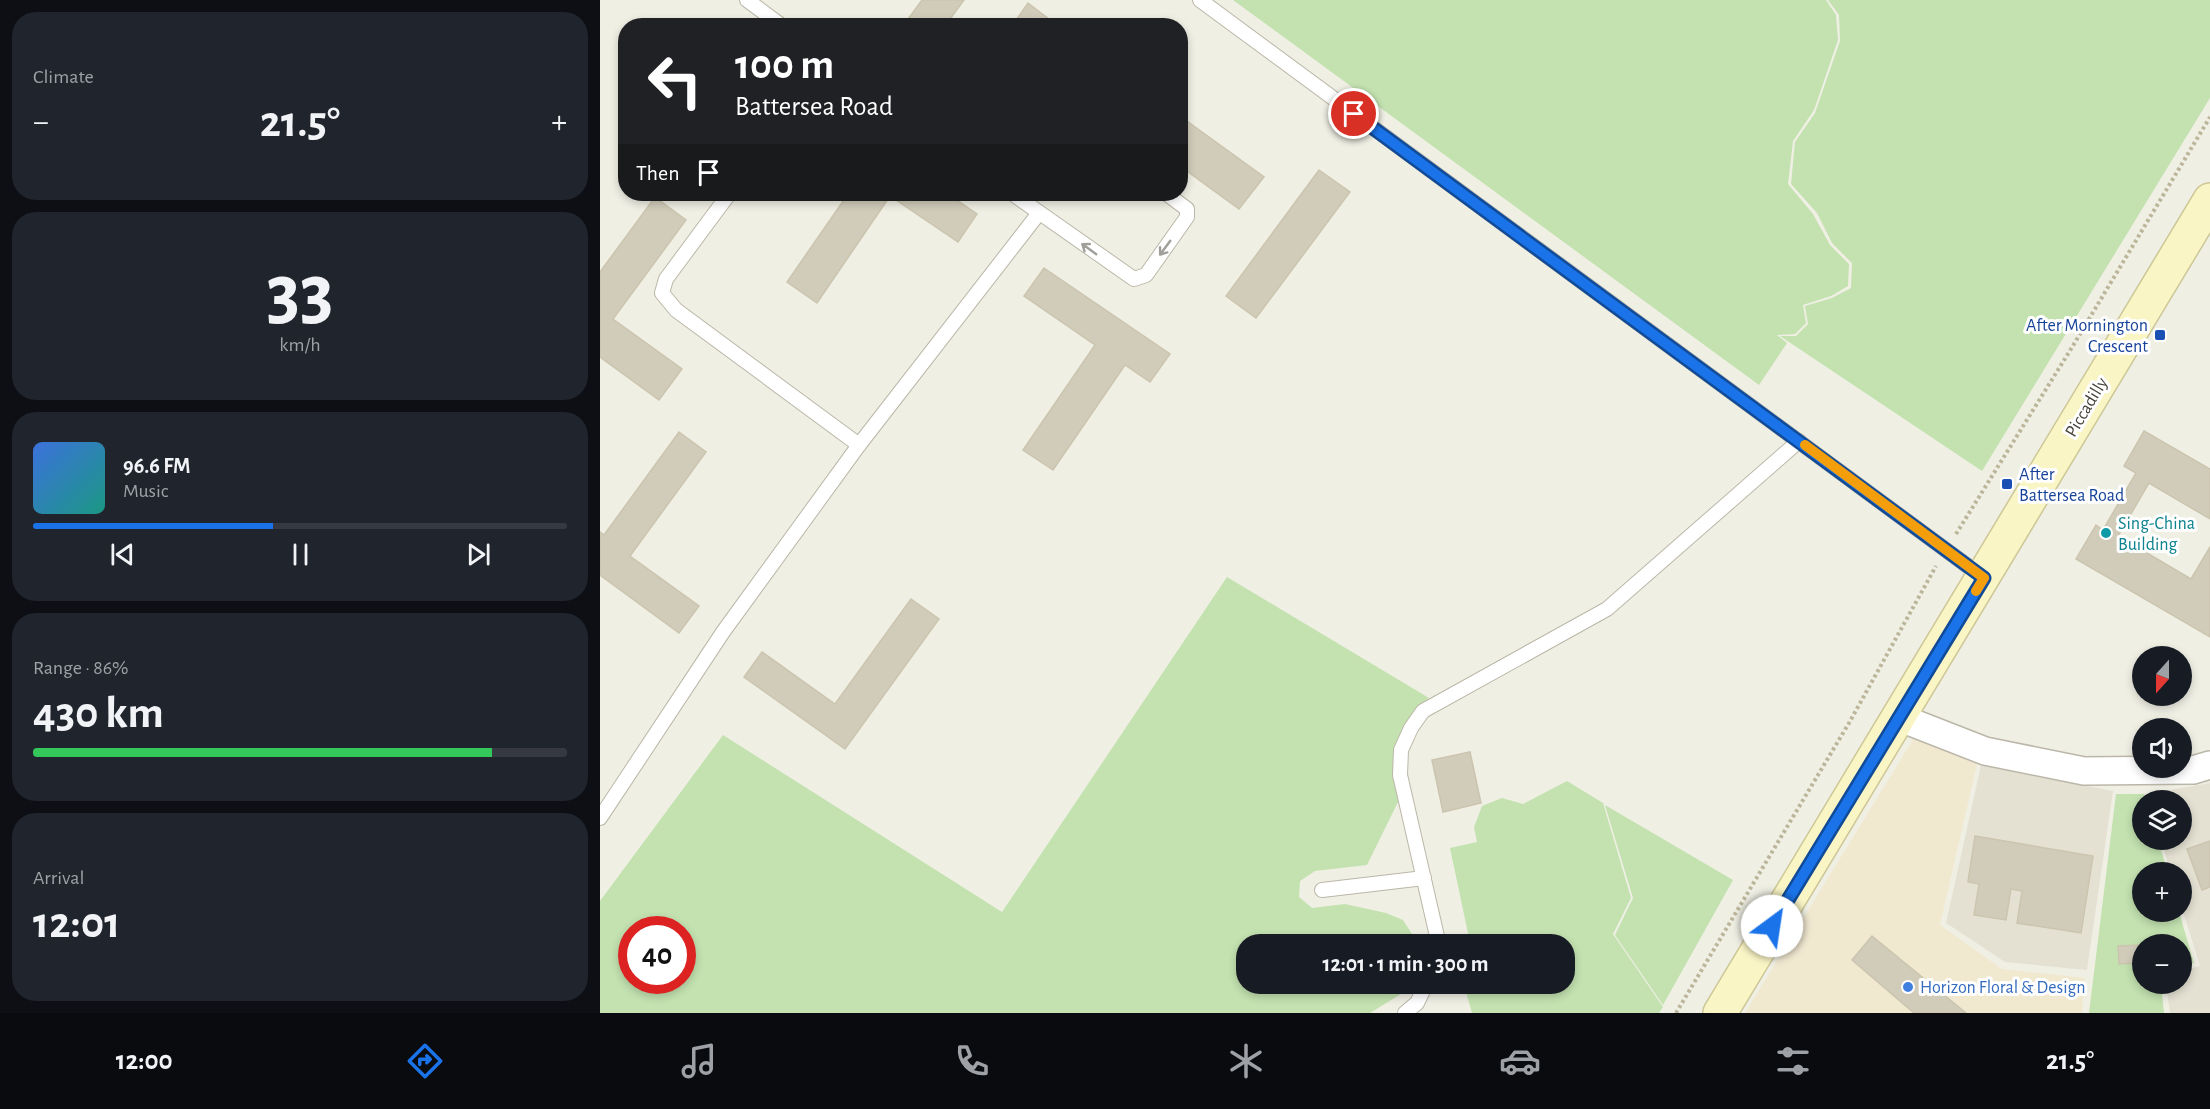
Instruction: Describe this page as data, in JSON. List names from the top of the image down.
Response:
{
  "streets": {
    "street": ["Piccadilly"]
  },
  "places": {
    "transit": ["After Mornington Crescent", "After Battersea Road"],
    "other": ["Sing-China Building", "Horizon Floral & Design"]
  },
  "north": "bottom",
  "page": {
    "tile": [
      "Climate",
      ["33", "km/h"],
      ["Range · 86%", "430 km"],
      ["Arrival", "12:01"]
    ],
    "turn": ["100 m", "Battersea Road"],
    "heat": ["−", "21.5°", "+"],
    "then": "Then",
    "song": ["96.6 FM", "Music"],
    "map_buttons": ["+", "−"],
    "limit": "40",
    "trip": "12:01 · 1 min · 300 m",
    "tabs": ["12:00", "21.5°"]
  }
}
